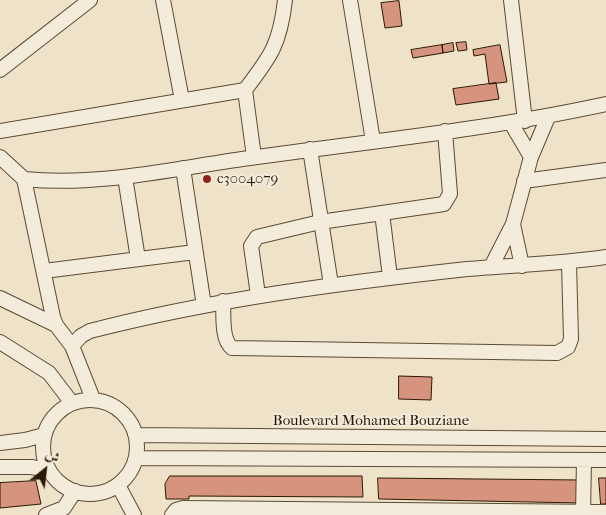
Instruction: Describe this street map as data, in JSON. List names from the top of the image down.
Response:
{
  "streets": {
    "street": ["Boulevard Mohamed Bouziane"]
  },
  "places": ["c3004079"],
  "north": "top right"
}
